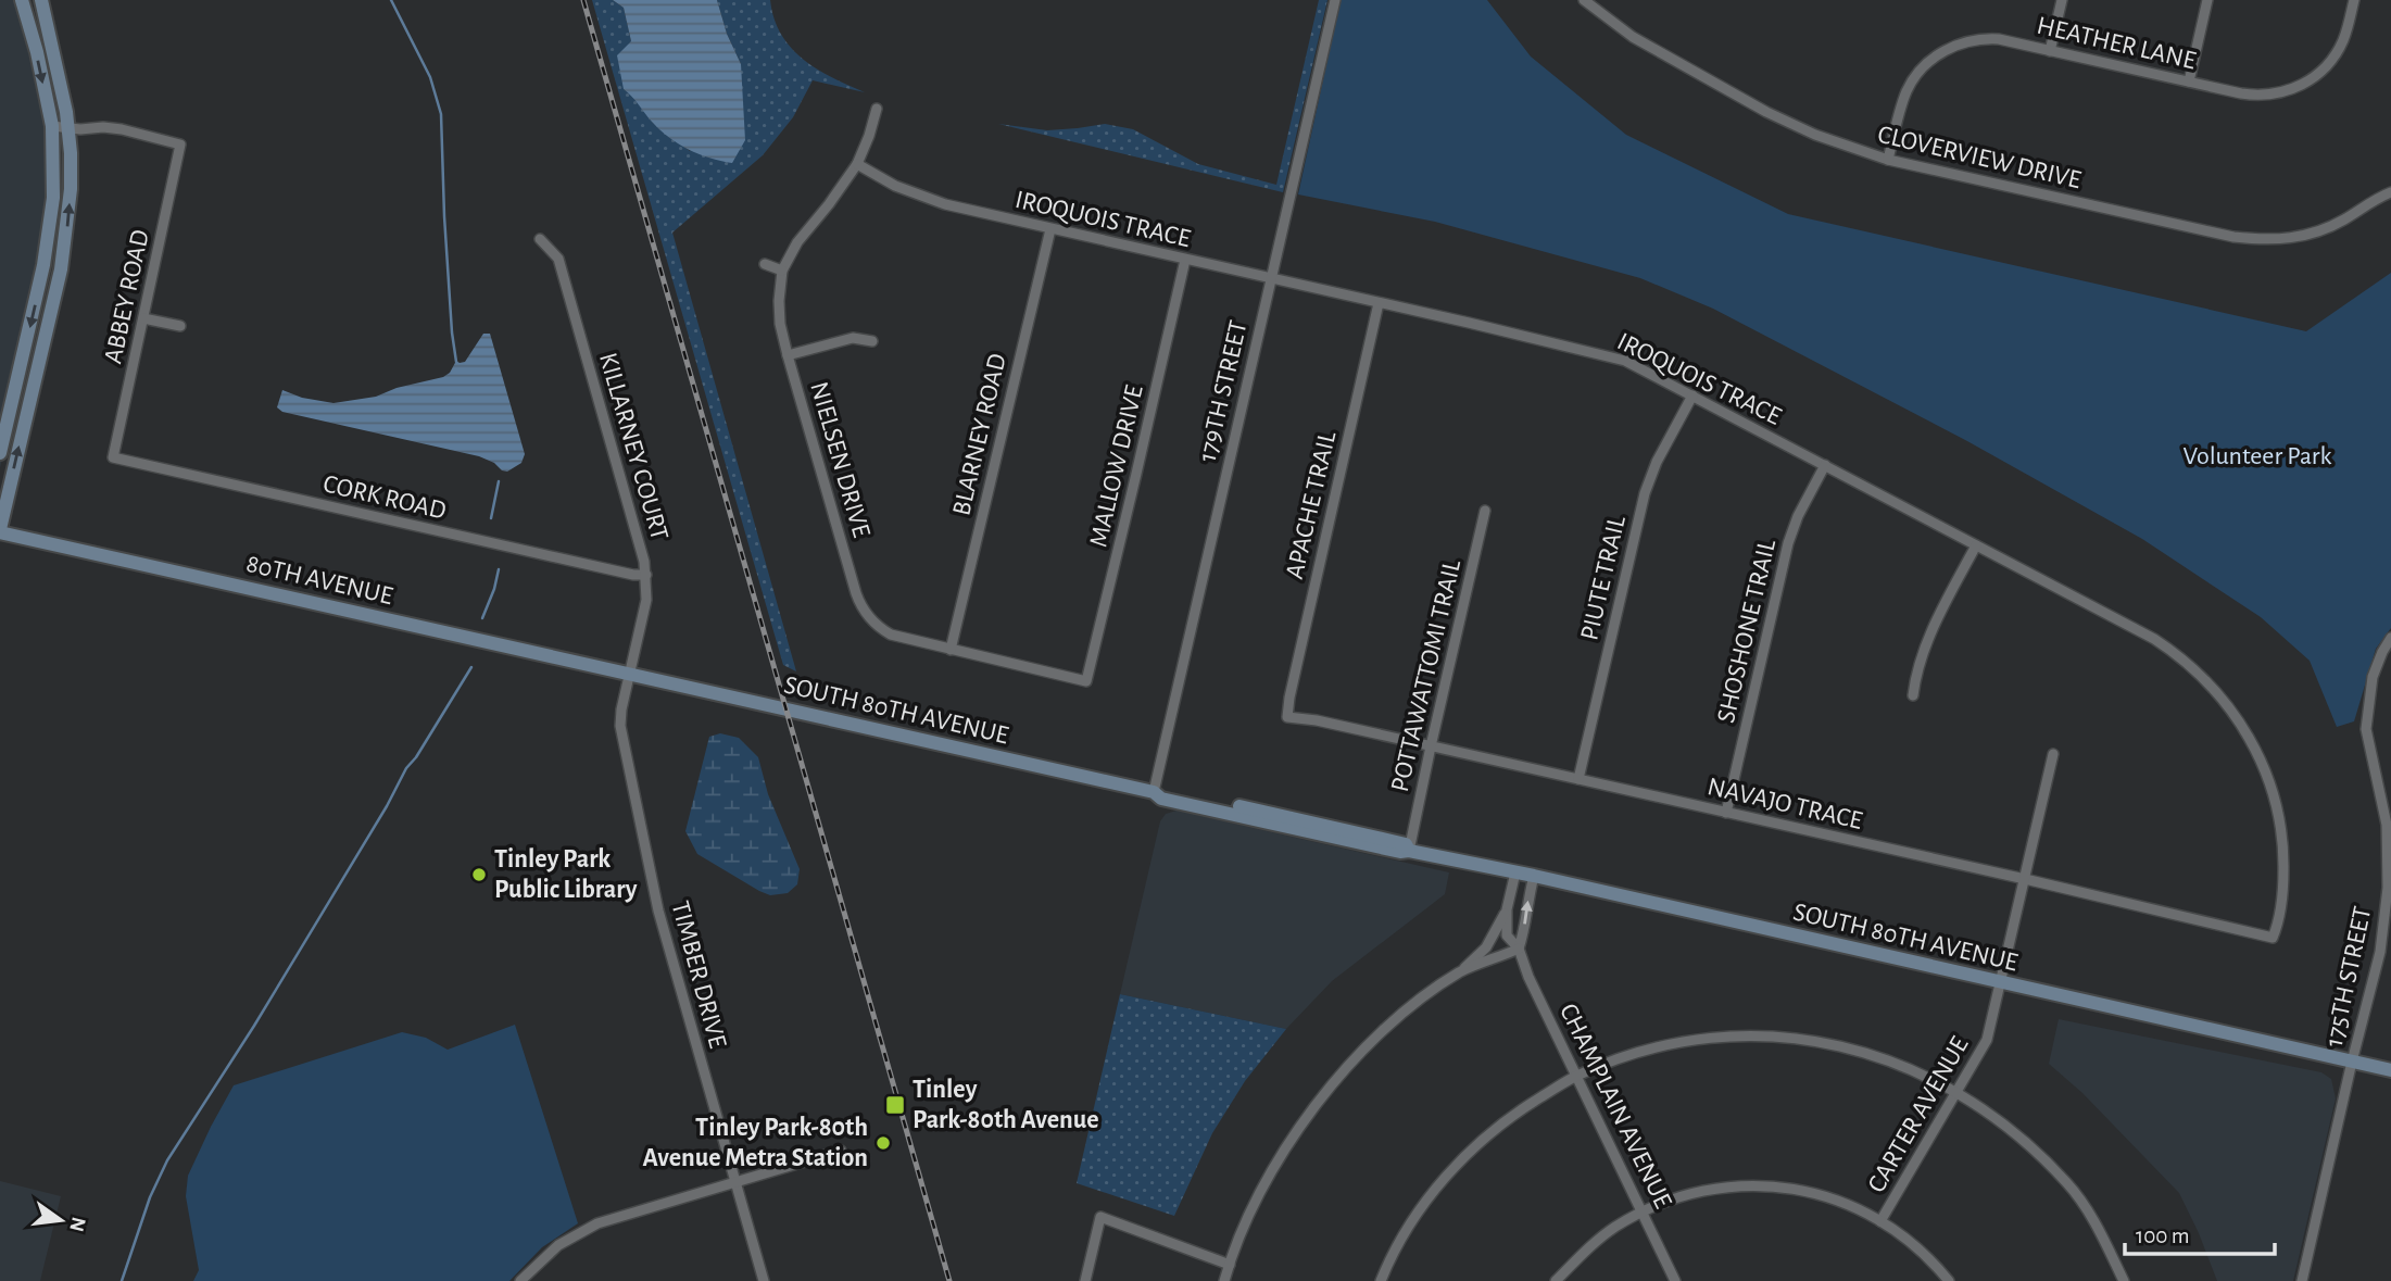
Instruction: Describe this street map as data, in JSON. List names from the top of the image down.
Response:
{
  "streets": {
    "street": [
      "HEATHER LANE",
      "CLOVERVIEW DRIVE",
      "IROQUOIS TRACE",
      "ABBEY ROAD",
      "179TH STREET",
      "BLARNEY ROAD",
      "KILLARNEY COURT",
      "NIELSEN DRIVE",
      "MALLOW DRIVE",
      "CORK ROAD",
      "APACHE TRAIL",
      "PIUTE TRAIL",
      "80TH AVENUE",
      "SHOSHONE TRAIL",
      "POTTAWATTOMI TRAIL",
      "SOUTH 80TH AVENUE",
      "NAVAJO TRACE",
      "TIMBER DRIVE",
      "175TH STREET",
      "CHAMPLAIN AVENUE",
      "CARTER AVENUE"
    ]
  },
  "crossings": [
    ["HEATHER LANE", "CLOVERVIEW DRIVE"],
    ["IROQUOIS TRACE", "179TH STREET"],
    ["IROQUOIS TRACE", "BLARNEY ROAD"],
    ["IROQUOIS TRACE", "NIELSEN DRIVE"],
    ["IROQUOIS TRACE", "MALLOW DRIVE"],
    ["IROQUOIS TRACE", "APACHE TRAIL"],
    ["IROQUOIS TRACE", "PIUTE TRAIL"],
    ["IROQUOIS TRACE", "SHOSHONE TRAIL"],
    ["IROQUOIS TRACE", "NAVAJO TRACE"],
    ["ABBEY ROAD", "CORK ROAD"],
    ["179TH STREET", "SOUTH 80TH AVENUE"],
    ["BLARNEY ROAD", "NIELSEN DRIVE"],
    ["KILLARNEY COURT", "CORK ROAD"],
    ["KILLARNEY COURT", "80TH AVENUE"],
    ["KILLARNEY COURT", "SOUTH 80TH AVENUE"],
    ["KILLARNEY COURT", "TIMBER DRIVE"],
    ["NIELSEN DRIVE", "MALLOW DRIVE"],
    ["APACHE TRAIL", "NAVAJO TRACE"],
    ["PIUTE TRAIL", "NAVAJO TRACE"],
    ["80TH AVENUE", "SOUTH 80TH AVENUE"],
    ["80TH AVENUE", "TIMBER DRIVE"],
    ["SHOSHONE TRAIL", "NAVAJO TRACE"],
    ["POTTAWATTOMI TRAIL", "SOUTH 80TH AVENUE"],
    ["POTTAWATTOMI TRAIL", "NAVAJO TRACE"],
    ["SOUTH 80TH AVENUE", "TIMBER DRIVE"],
    ["SOUTH 80TH AVENUE", "175TH STREET"],
    ["SOUTH 80TH AVENUE", "CHAMPLAIN AVENUE"],
    ["SOUTH 80TH AVENUE", "CARTER AVENUE"],
    ["NAVAJO TRACE", "CARTER AVENUE"]
  ],
  "parks": ["Volunteer Park"],
  "places": {
    "other": ["Tinley Park Public Library", "Tinley Park-80th Avenue Metra Station"],
    "transit": ["Tinley Park-80th Avenue"]
  },
  "scale_bar": "100 m",
  "north": "right"
}
